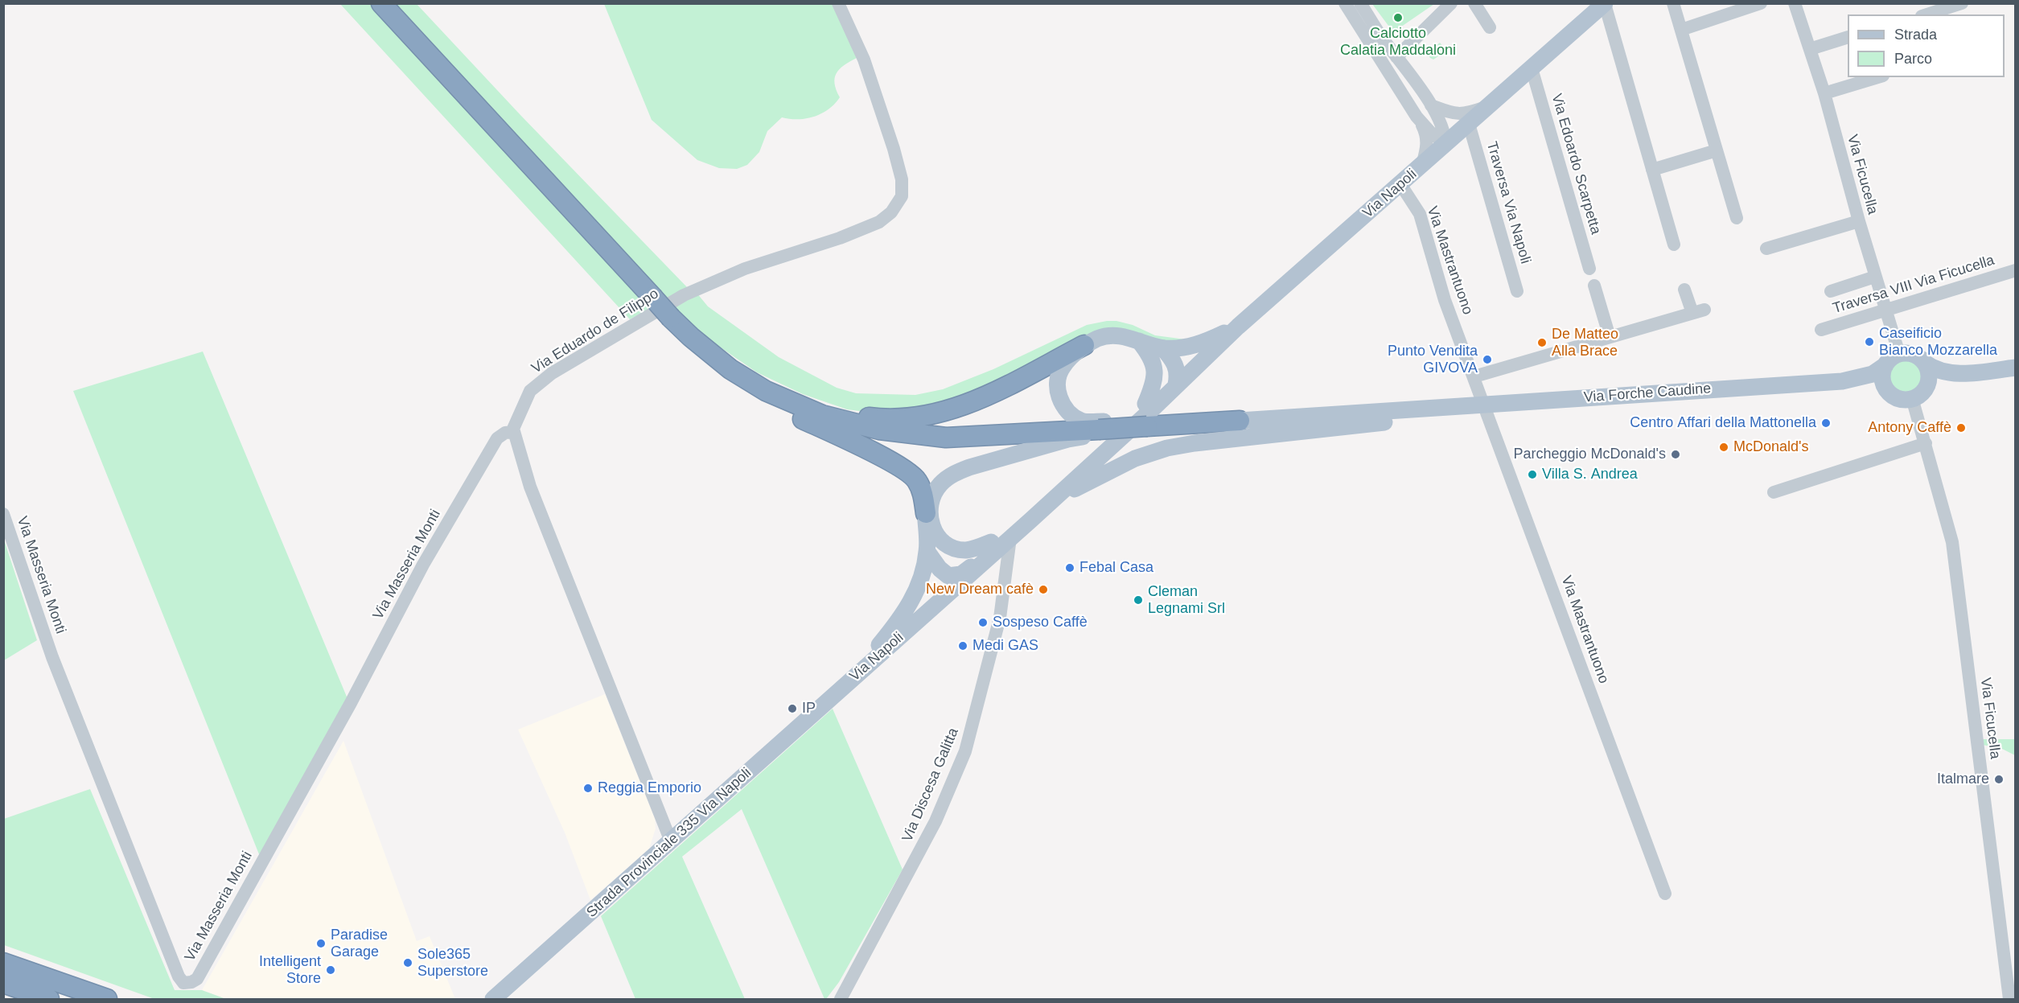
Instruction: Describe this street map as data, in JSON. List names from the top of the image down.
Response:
{
  "streets": {
    "main road": ["Via Napoli", "Via Forche Caudine", "Strada Provinciale 335 Via Napoli"],
    "street": [
      "Via Edoardo Scarpetta",
      "Via Ficucella",
      "Traversa Via Napoli",
      "Via Mastrantuono",
      "Traversa VIII Via Ficucella",
      "Via Eduardo de Filippo",
      "Via Masseria Monti",
      "Via Discesa Galitta"
    ]
  },
  "crossings": [
    ["Via Edoardo Scarpetta", "Via Napoli"],
    ["Via Ficucella", "Traversa VIII Via Ficucella"],
    ["Via Ficucella", "Via Forche Caudine"],
    ["Via Napoli", "Traversa Via Napoli"],
    ["Via Napoli", "Via Mastrantuono"],
    ["Via Napoli", "Via Discesa Galitta"],
    ["Via Napoli", "Strada Provinciale 335 Via Napoli"],
    ["Via Mastrantuono", "Via Forche Caudine"],
    ["Via Eduardo de Filippo", "Via Masseria Monti"]
  ],
  "places": [
    "Calciotto Calatia Maddaloni",
    "Caseificio Bianco Mozzarella",
    "De Matteo Alla Brace",
    "Punto Vendita GIVOVA",
    "Centro Affari della Mattonella",
    "Antony Caffè",
    "McDonald's",
    "Parcheggio McDonald's",
    "Villa S. Andrea",
    "Febal Casa",
    "New Dream cafè",
    "Cleman Legnami Srl",
    "Sospeso Caffè",
    "Medi GAS",
    "IP",
    "Italmare",
    "Reggia Emporio",
    "Paradise Garage",
    "Sole365 Superstore",
    "Intelligent Store"
  ],
  "legend": ["Strada", "Parco"]
}
